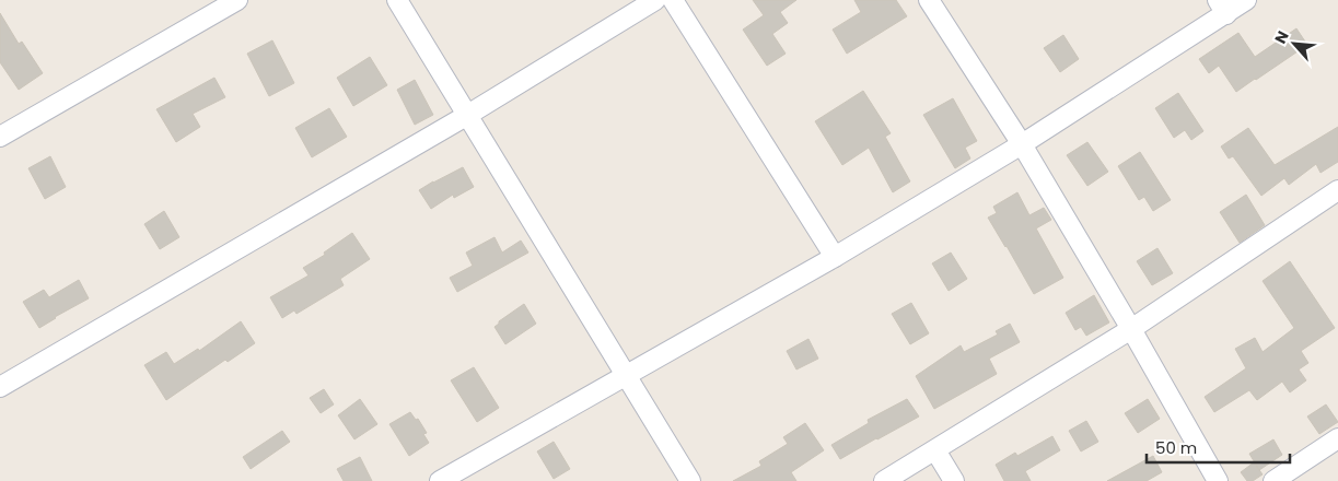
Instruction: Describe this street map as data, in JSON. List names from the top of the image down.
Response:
{
  "scale_bar": "50 m",
  "north": "top left"
}
